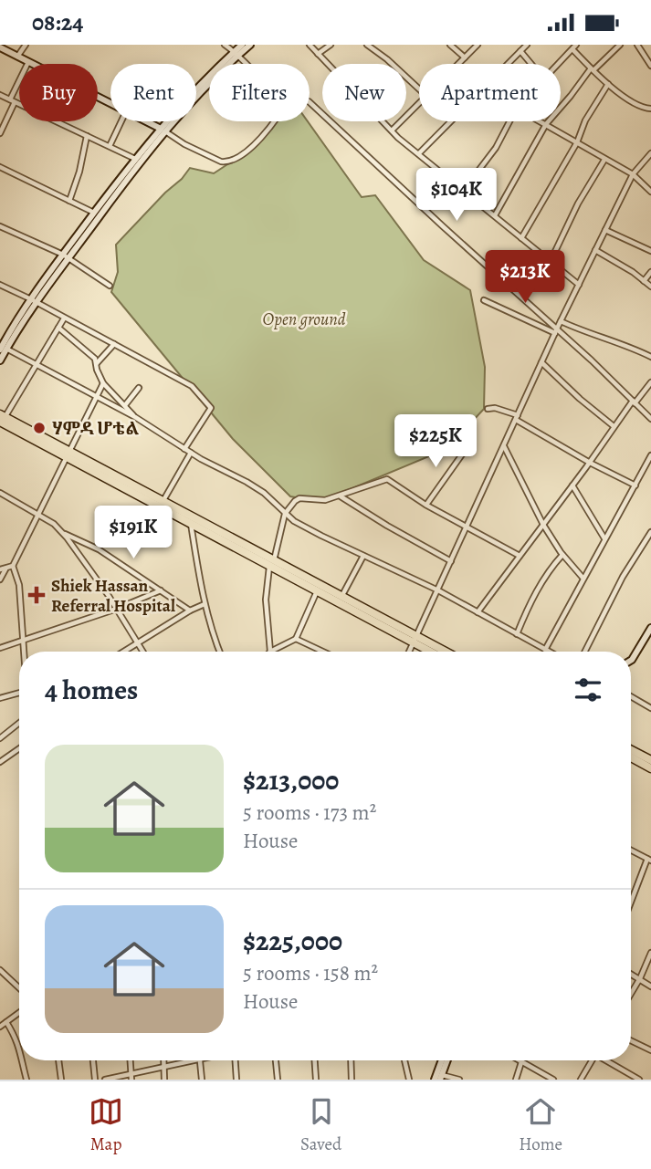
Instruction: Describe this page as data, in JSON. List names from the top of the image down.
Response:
{
  "parks": ["Open ground"],
  "places": {
    "other": ["ሃምዳ ሆቴል"],
    "health": ["Shiek Hassan Referral Hospital"]
  },
  "page": {
    "status": "08:24",
    "chip": [
      "Buy",
      "Rent",
      "Filters",
      "New",
      "Apartment"
    ],
    "price": [
      "$104K",
      "$213K",
      "$225K",
      "$191K"
    ],
    "heading": "4 homes",
    "list": [
      {
        "name": "$213,000",
        "note": "5 rooms · 173 m² · House"
      },
      {
        "name": "$225,000",
        "note": "5 rooms · 158 m² · House"
      }
    ],
    "tabs": ["Map", "Saved", "Home"]
  }
}
